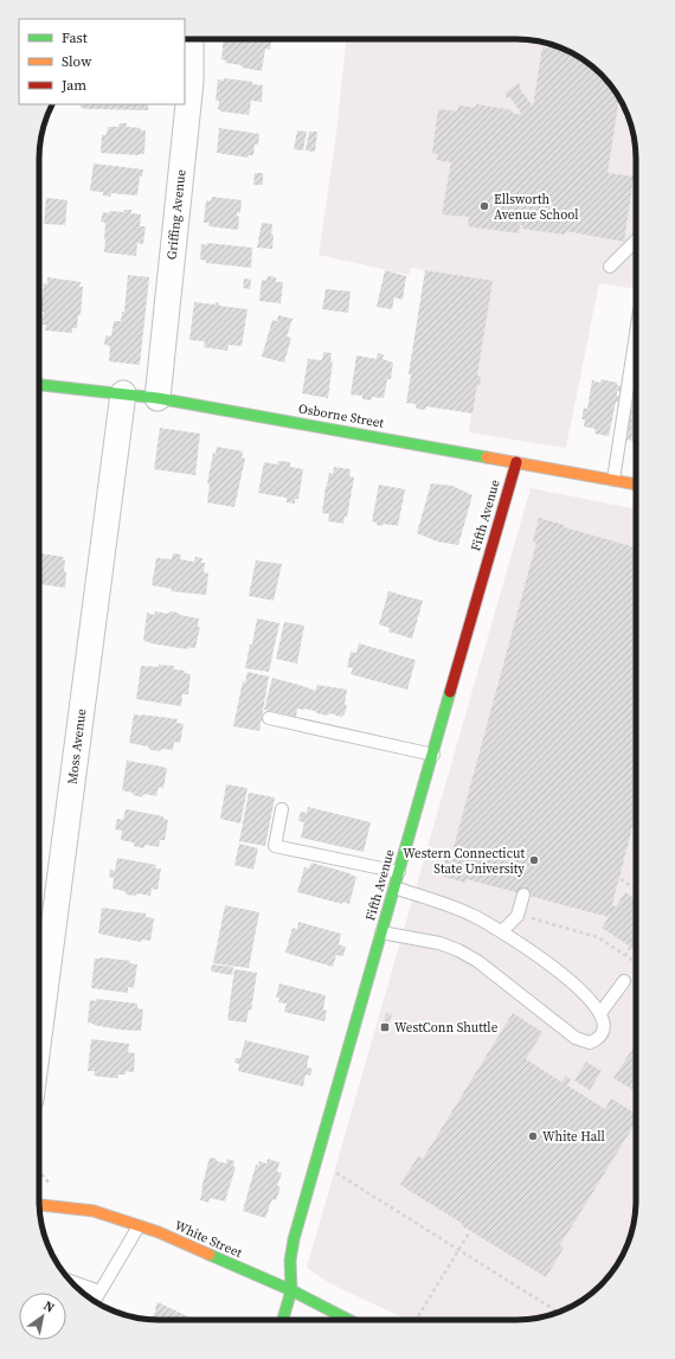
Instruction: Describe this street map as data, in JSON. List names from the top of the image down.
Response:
{
  "streets": {
    "main road": ["Osborne Street", "Fifth Avenue", "White Street"],
    "street": ["Griffing Avenue", "Moss Avenue"]
  },
  "crossings": [
    ["Griffing Avenue", "Osborne Street"],
    ["Osborne Street", "Fifth Avenue"],
    ["Osborne Street", "Moss Avenue"],
    ["Fifth Avenue", "White Street"]
  ],
  "places": {
    "other": ["Ellsworth Avenue School", "Western Connecticut State University", "White Hall"],
    "transit": ["WestConn Shuttle"]
  },
  "legend": ["Fast", "Slow", "Jam"],
  "north": "top right"
}
